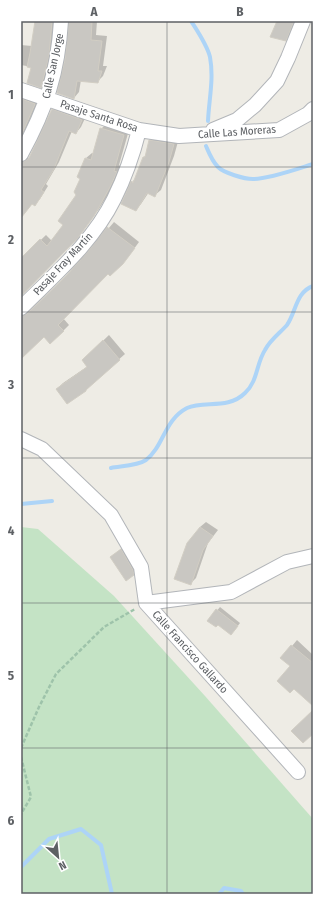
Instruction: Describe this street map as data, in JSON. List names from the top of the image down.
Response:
{
  "streets": {
    "street": [
      "Calle San Jorge",
      "Pasaje Santa Rosa",
      "Calle Las Moreras",
      "Pasaje Fray Martín",
      "Calle Francisco Gallardo"
    ]
  },
  "crossings": [
    ["Calle San Jorge", "Pasaje Santa Rosa"],
    ["Pasaje Santa Rosa", "Calle Las Moreras"],
    ["Pasaje Santa Rosa", "Pasaje Fray Martín"]
  ],
  "north": "bottom right",
  "grid": {
    "columns": ["A", "B"],
    "rows": [
      "1",
      "2",
      "3",
      "4",
      "5",
      "6"
    ]
  }
}
